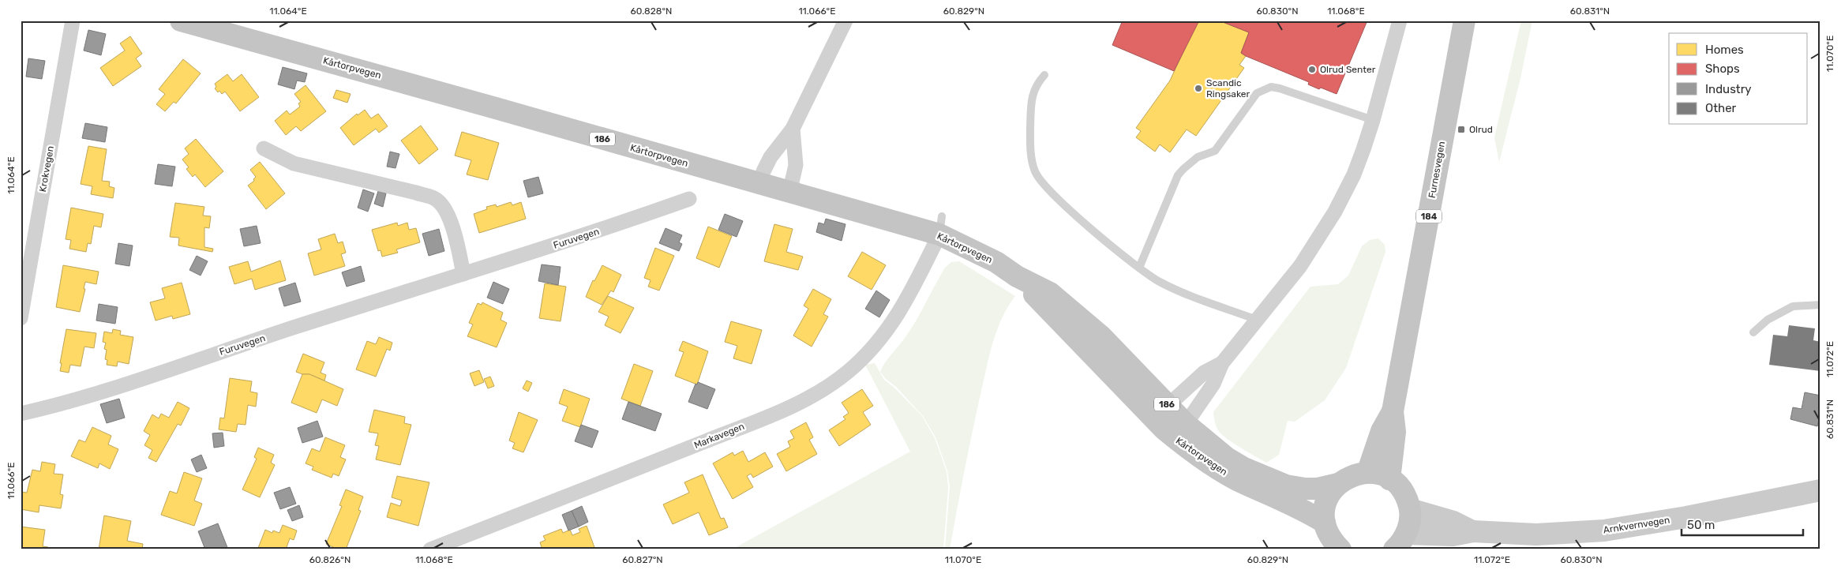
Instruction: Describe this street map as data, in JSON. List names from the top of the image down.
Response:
{
  "streets": {
    "main road": [
      "Kårtorpvegen",
      "186",
      "Furnesvegen",
      "184",
      "Arnkvernvegen"
    ],
    "street": ["Krokvegen", "Furuvegen", "Markavegen"]
  },
  "crossings": [
    ["Kårtorpvegen", "Furnesvegen"],
    ["Kårtorpvegen", "Markavegen"]
  ],
  "places": {
    "other": ["Olrud Senter", "Scandic Ringsaker"],
    "transit": ["Olrud"]
  },
  "legend": [
    "Homes",
    "Shops",
    "Industry",
    "Other"
  ],
  "scale_bar": "50 m",
  "coordinates": [
    "11.064°E",
    "60.828°N",
    "11.066°E",
    "60.829°N",
    "60.830°N",
    "11.068°E",
    "60.831°N",
    "11.070°E",
    "11.072°E",
    "60.826°N",
    "60.827°N"
  ]
}
